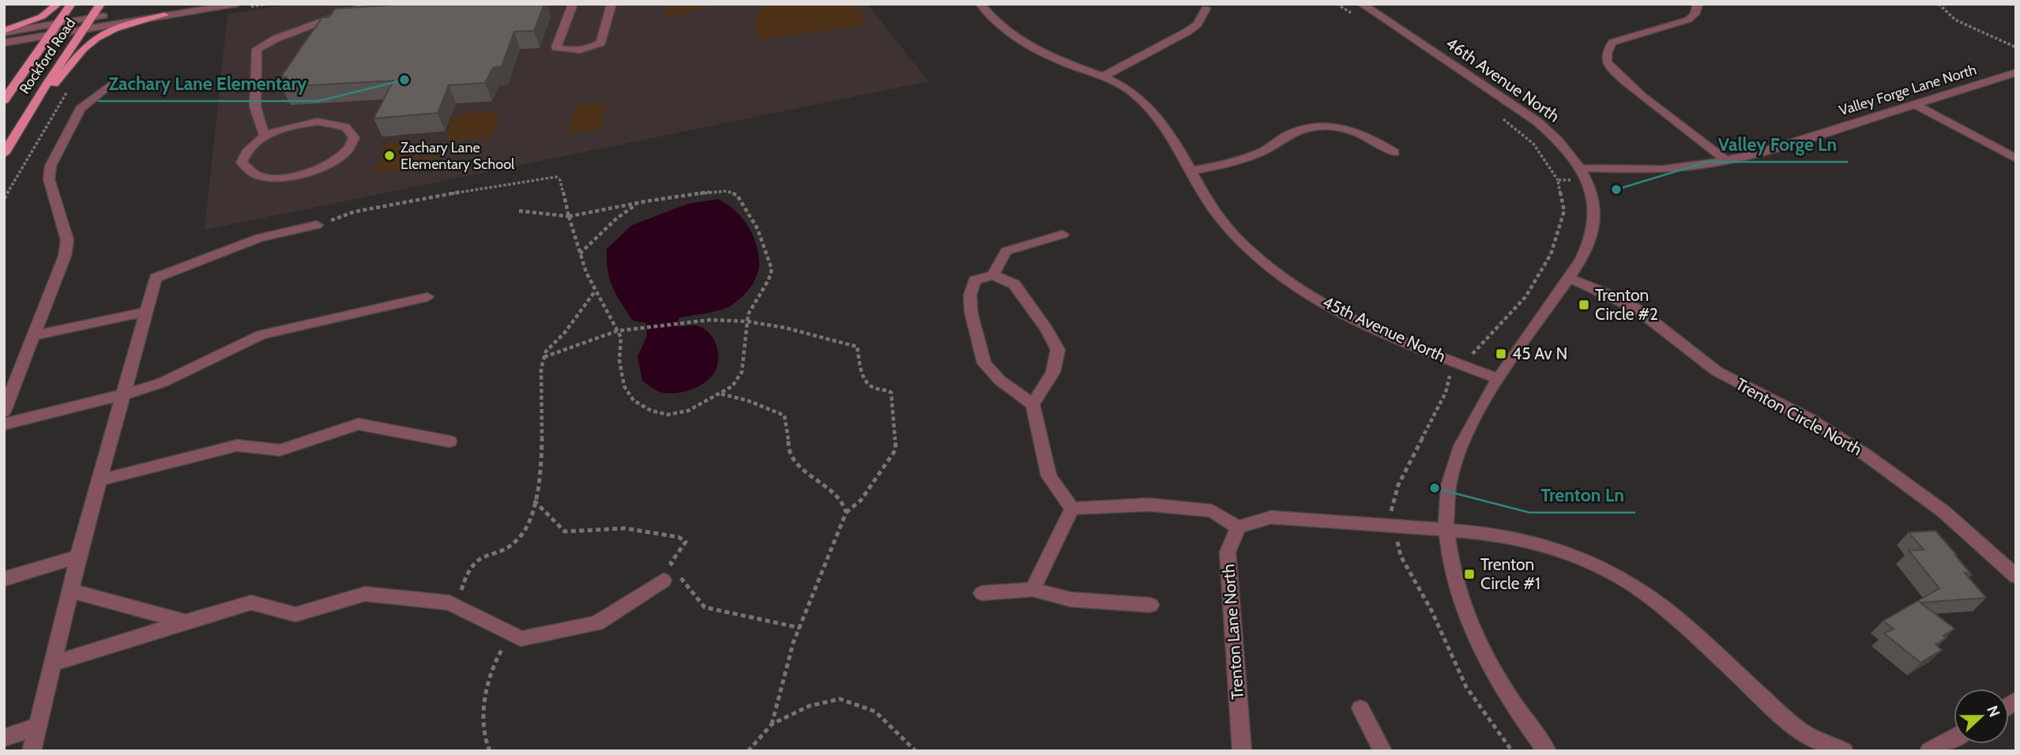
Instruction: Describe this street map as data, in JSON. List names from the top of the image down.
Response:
{
  "streets": {
    "main road": ["Rockford Road"],
    "street": [
      "46th Avenue North",
      "Valley Forge Lane North",
      "45th Avenue North",
      "Trenton Circle North",
      "Trenton Lane North"
    ]
  },
  "crossings": [
    ["46th Avenue North", "Valley Forge Lane North"],
    ["46th Avenue North", "45th Avenue North"],
    ["46th Avenue North", "Trenton Circle North"]
  ],
  "places": {
    "other": [
      "Zachary Lane Elementary",
      "Zachary Lane Elementary School",
      "Valley Forge Ln",
      "Trenton Ln"
    ],
    "transit": ["Trenton Circle #2", "45 Av N", "Trenton Circle #1"]
  },
  "north": "right"
}
